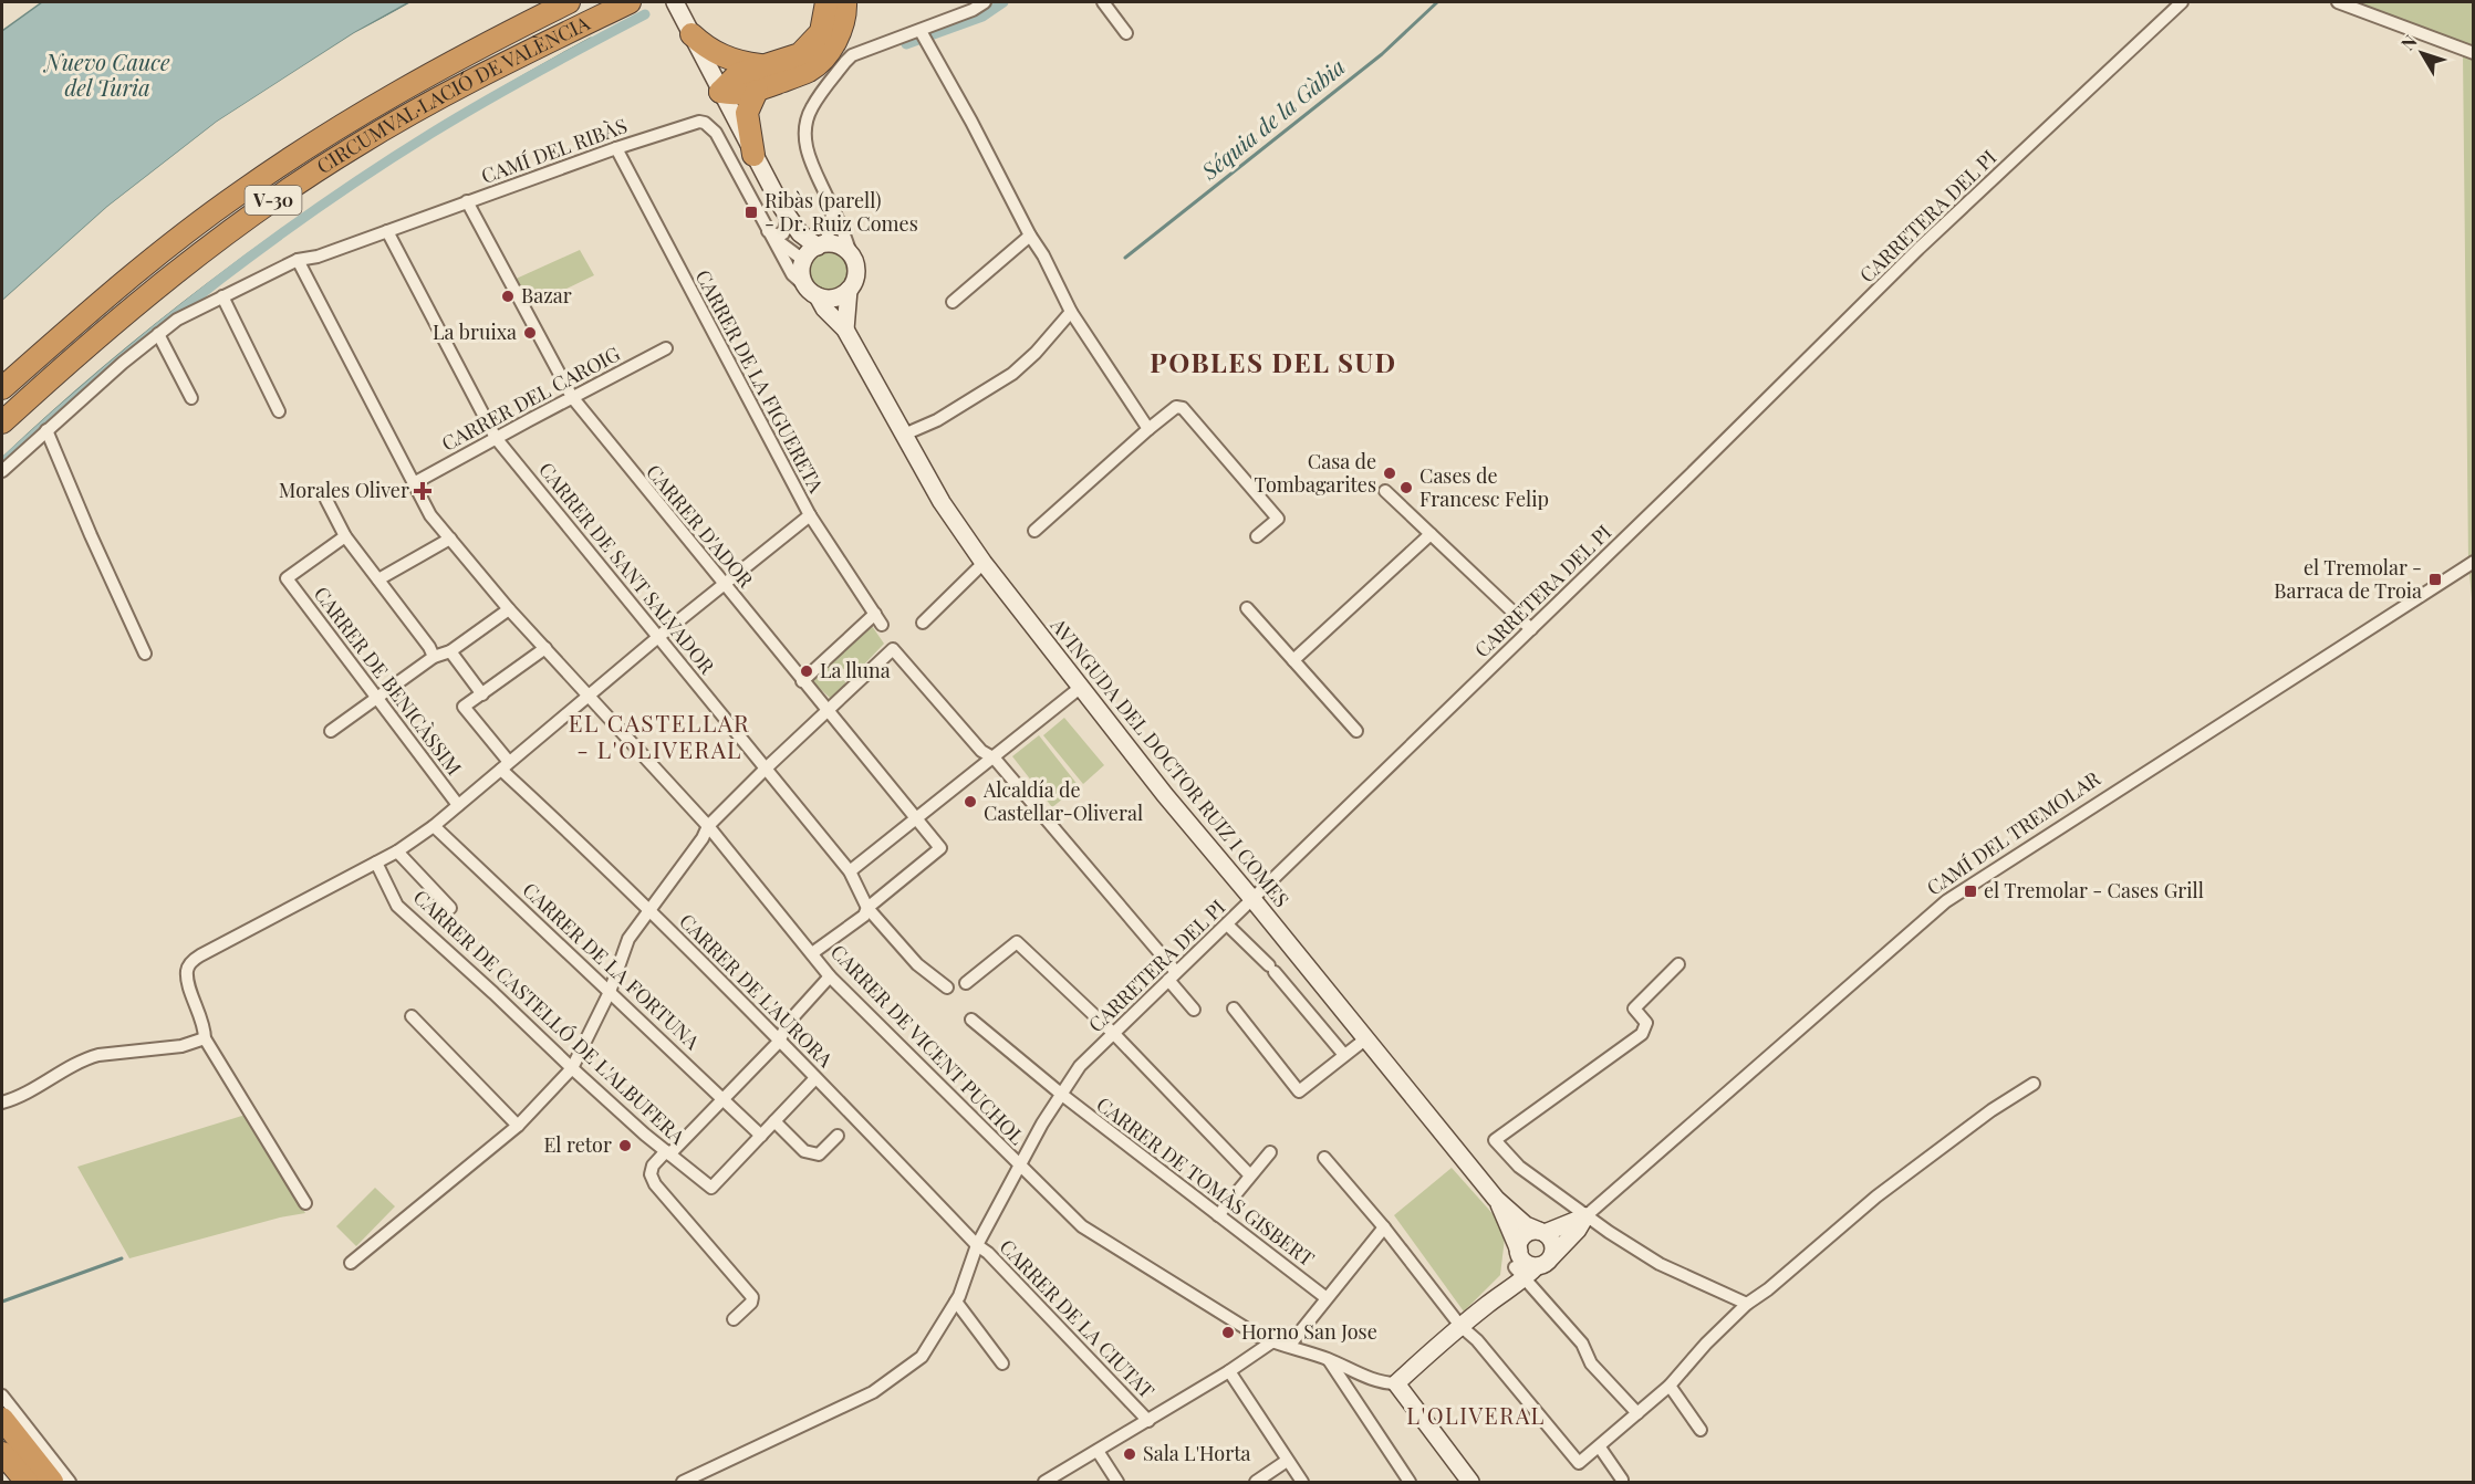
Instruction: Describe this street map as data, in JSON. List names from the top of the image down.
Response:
{
  "streets": {
    "highway": ["CIRCUMVAL·LACIÓ DE VALÈNCIA", "V-30"],
    "street": [
      "CAMÍ DEL RIBÀS",
      "CARRETERA DEL PI",
      "CARRER DE LA FIGUERETA",
      "CARRER DEL CAROIG",
      "CARRER D'ADOR",
      "CARRER DE SANT SALVADOR",
      "CARRER DE BENICÀSSIM",
      "AVINGUDA DEL DOCTOR RUIZ I COMES",
      "CAMÍ DEL TREMOLAR",
      "CARRER DE LA FORTUNA",
      "CARRER DE L'AURORA",
      "CARRER DE CASTELLÓ DE L'ALBUFERA",
      "CARRER DE VICENT PUCHOL",
      "CARRER DE TOMÀS GISBERT",
      "CARRER DE LA CIUTAT"
    ]
  },
  "crossings": [
    ["CAMÍ DEL RIBÀS", "CARRER DE LA FIGUERETA"],
    ["CAMÍ DEL RIBÀS", "CARRER D'ADOR"],
    ["CAMÍ DEL RIBÀS", "CARRER DE SANT SALVADOR"],
    ["CAMÍ DEL RIBÀS", "AVINGUDA DEL DOCTOR RUIZ I COMES"],
    ["CAMÍ DEL RIBÀS", "CARRER DE VICENT PUCHOL"],
    ["CARRETERA DEL PI", "AVINGUDA DEL DOCTOR RUIZ I COMES"],
    ["CARRETERA DEL PI", "CARRER DE L'AURORA"],
    ["CARRETERA DEL PI", "CARRER DE VICENT PUCHOL"],
    ["CARRETERA DEL PI", "CARRER DE TOMÀS GISBERT"],
    ["CARRETERA DEL PI", "CARRER DE LA CIUTAT"],
    ["CARRER DE LA FIGUERETA", "CARRER D'ADOR"],
    ["CARRER DEL CAROIG", "CARRER D'ADOR"],
    ["CARRER DEL CAROIG", "CARRER DE SANT SALVADOR"],
    ["CARRER DEL CAROIG", "CARRER DE VICENT PUCHOL"],
    ["CARRER D'ADOR", "CARRER DE SANT SALVADOR"],
    ["AVINGUDA DEL DOCTOR RUIZ I COMES", "CAMÍ DEL TREMOLAR"],
    ["CARRER DE LA FORTUNA", "CARRER DE CASTELLÓ DE L'ALBUFERA"],
    ["CARRER DE L'AURORA", "CARRER DE LA CIUTAT"]
  ],
  "districts": ["POBLES DEL SUD", "EL CASTELLAR - L'OLIVERAL", "L'OLIVERAL"],
  "water": ["Nuevo Cauce del Turia", "Séquia de la Gàbia"],
  "places": {
    "transit": ["Ribàs (parell) - Dr. Ruiz Comes", "el Tremolar - Barraca de Troia", "el Tremolar - Cases Grill"],
    "other": [
      "Bazar",
      "La bruixa",
      "Casa de Tombagarites",
      "Cases de Francesc Felip",
      "La lluna",
      "Alcaldía de Castellar-Oliveral",
      "El retor",
      "Horno San Jose",
      "Sala L'Horta"
    ],
    "health": ["Morales Oliver"]
  },
  "north": "top left"
}
